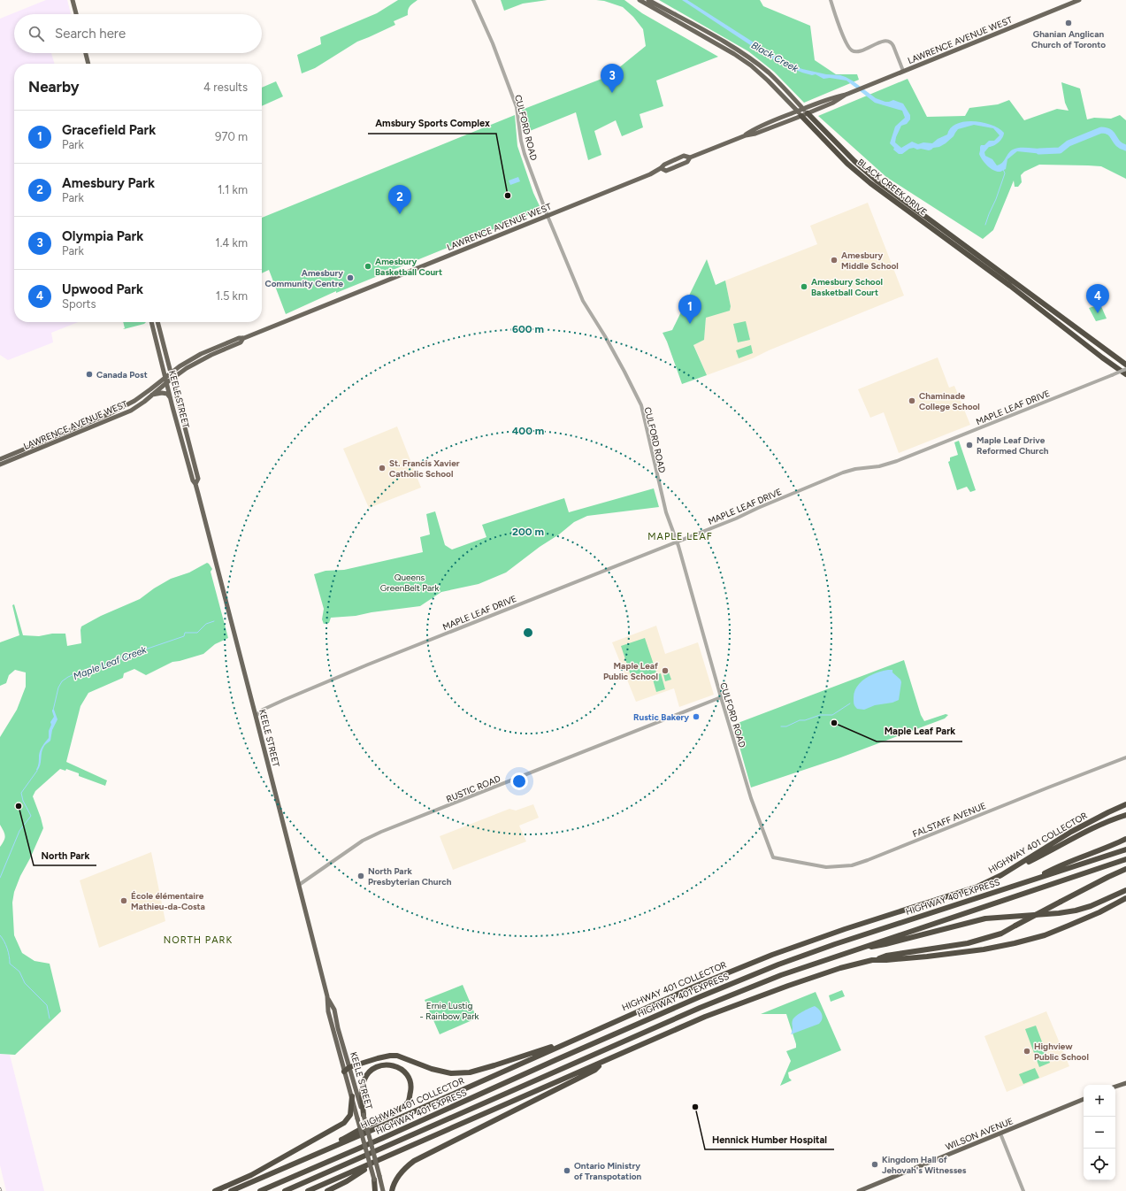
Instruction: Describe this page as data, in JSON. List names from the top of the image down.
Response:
{
  "streets": {
    "highway": ["BLACK CREEK DRIVE", "HIGHWAY 401 COLLECTOR", "HIGHWAY 401 EXPRESS"],
    "main road": ["LAWRENCE AVENUE WEST", "KEELE STREET", "WILSON AVENUE"],
    "street": [
      "CULFORD ROAD",
      "MAPLE LEAF DRIVE",
      "RUSTIC ROAD",
      "FALSTAFF AVENUE"
    ]
  },
  "crossings": [
    ["LAWRENCE AVENUE WEST", "CULFORD ROAD"],
    ["LAWRENCE AVENUE WEST", "BLACK CREEK DRIVE"],
    ["LAWRENCE AVENUE WEST", "KEELE STREET"],
    ["CULFORD ROAD", "MAPLE LEAF DRIVE"],
    ["CULFORD ROAD", "RUSTIC ROAD"],
    ["CULFORD ROAD", "FALSTAFF AVENUE"],
    ["BLACK CREEK DRIVE", "MAPLE LEAF DRIVE"],
    ["KEELE STREET", "MAPLE LEAF DRIVE"],
    ["KEELE STREET", "RUSTIC ROAD"]
  ],
  "districts": ["MAPLE LEAF", "NORTH PARK"],
  "water": ["Black Creek", "Maple Leaf Creek"],
  "parks": ["Queens GreenBelt Park", "Ernie Lustig - Rainbow Park"],
  "places": [
    "Ghanian Anglican Church of Toronto",
    "Amsbury Sports Complex",
    "Amesbury Middle School",
    "Amesbury Basketball Court",
    "Amesbury Community Centre",
    "Amesbury School Basketball Court",
    "Canada Post",
    "Chaminade College School",
    "Maple Leaf Drive Reformed Church",
    "St. Francis Xavier Catholic School",
    "Maple Leaf Public School",
    "Rustic Bakery",
    "Maple Leaf Park",
    "North Park",
    "North Park Presbyterian Church",
    "École élémentaire Mathieu-da-Costa",
    "Highview Public School",
    "Hennick Humber Hospital",
    "Kingdom Hall of Jehovah's Witnesses",
    "Ontario Ministry of Transpotation"
  ],
  "page": {
    "search": "Search here",
    "pins": [
      "3",
      "2",
      "4",
      "1"
    ],
    "heading": ["Nearby", "4 results"],
    "list": [
      {
        "mark": "1",
        "name": "Gracefield Park",
        "note": "Park",
        "value": "970 m"
      },
      {
        "mark": "2",
        "name": "Amesbury Park",
        "note": "Park",
        "value": "1.1 km"
      },
      {
        "mark": "3",
        "name": "Olympia Park",
        "note": "Park",
        "value": "1.4 km"
      },
      {
        "mark": "4",
        "name": "Upwood Park",
        "note": "Sports",
        "value": "1.5 km"
      }
    ],
    "map_buttons": ["+", "−"]
  },
  "rings": ["600 m", "400 m", "200 m"]
}
